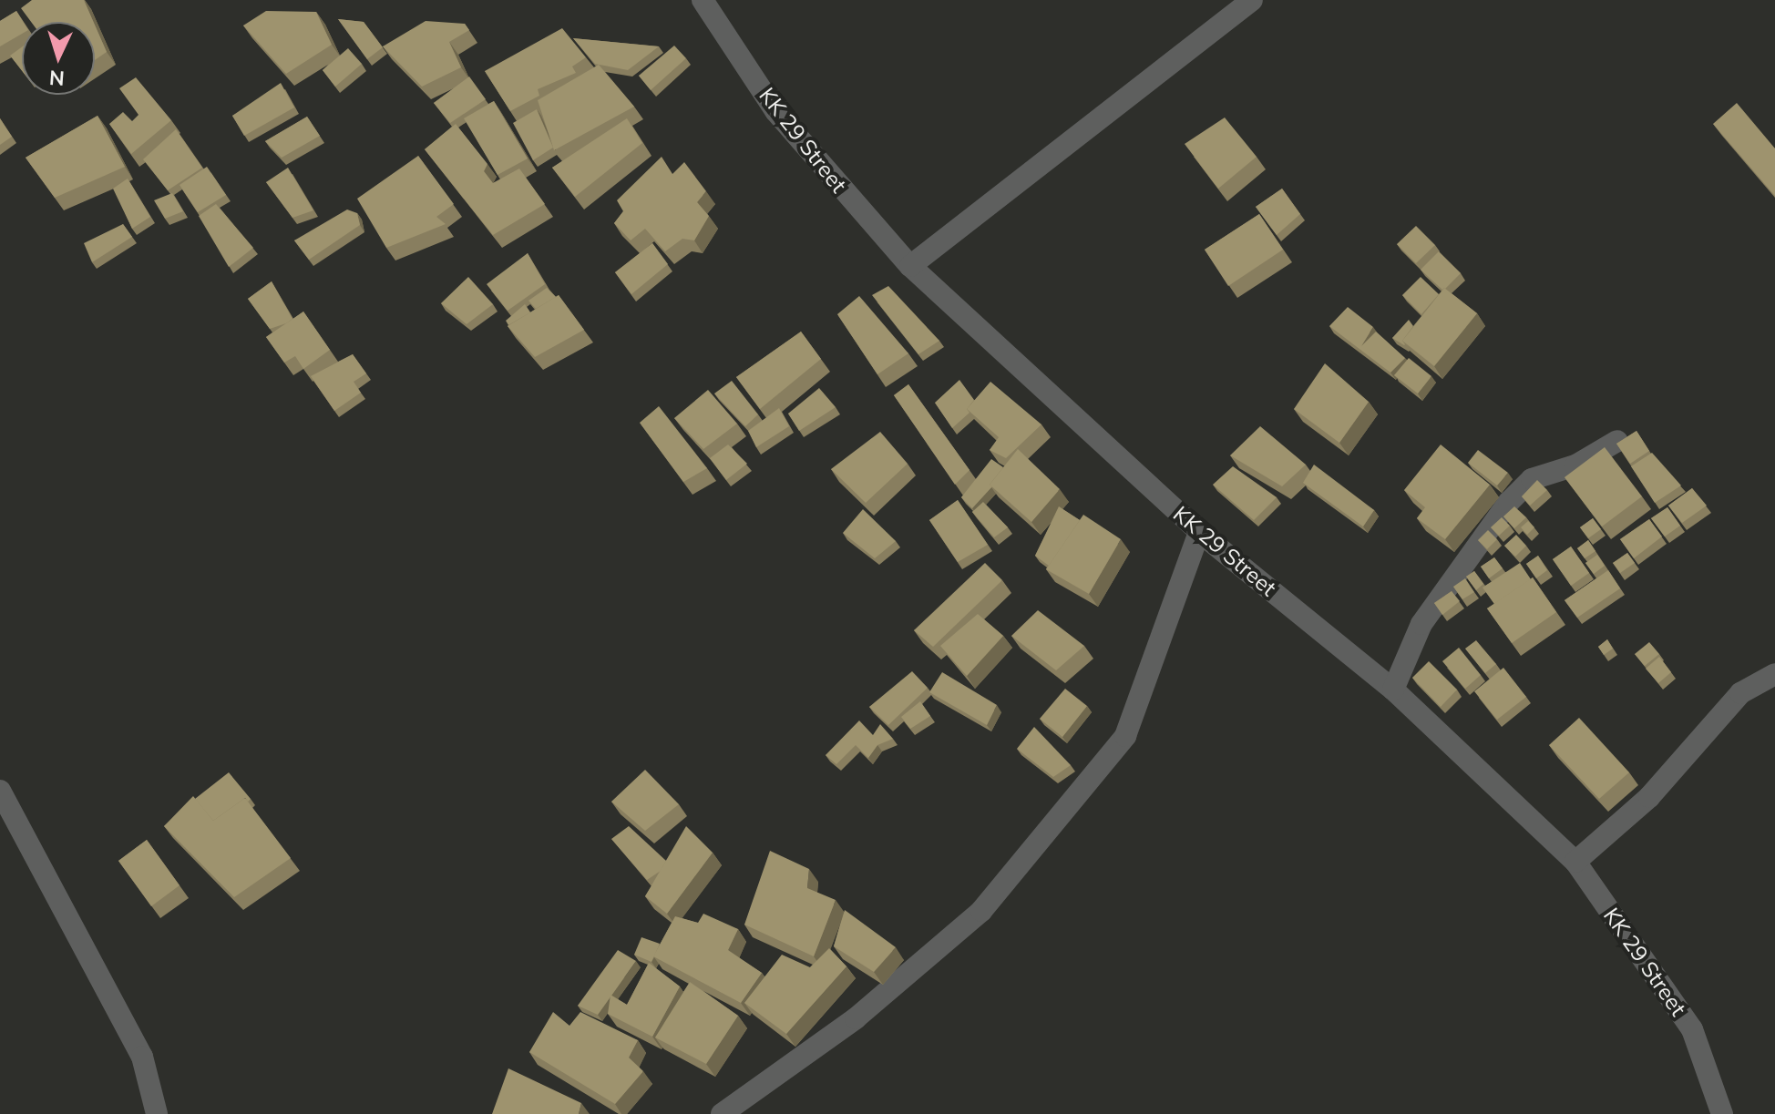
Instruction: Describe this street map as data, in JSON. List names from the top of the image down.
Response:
{
  "streets": {
    "street": ["KK 29 Street"]
  },
  "north": "bottom"
}
